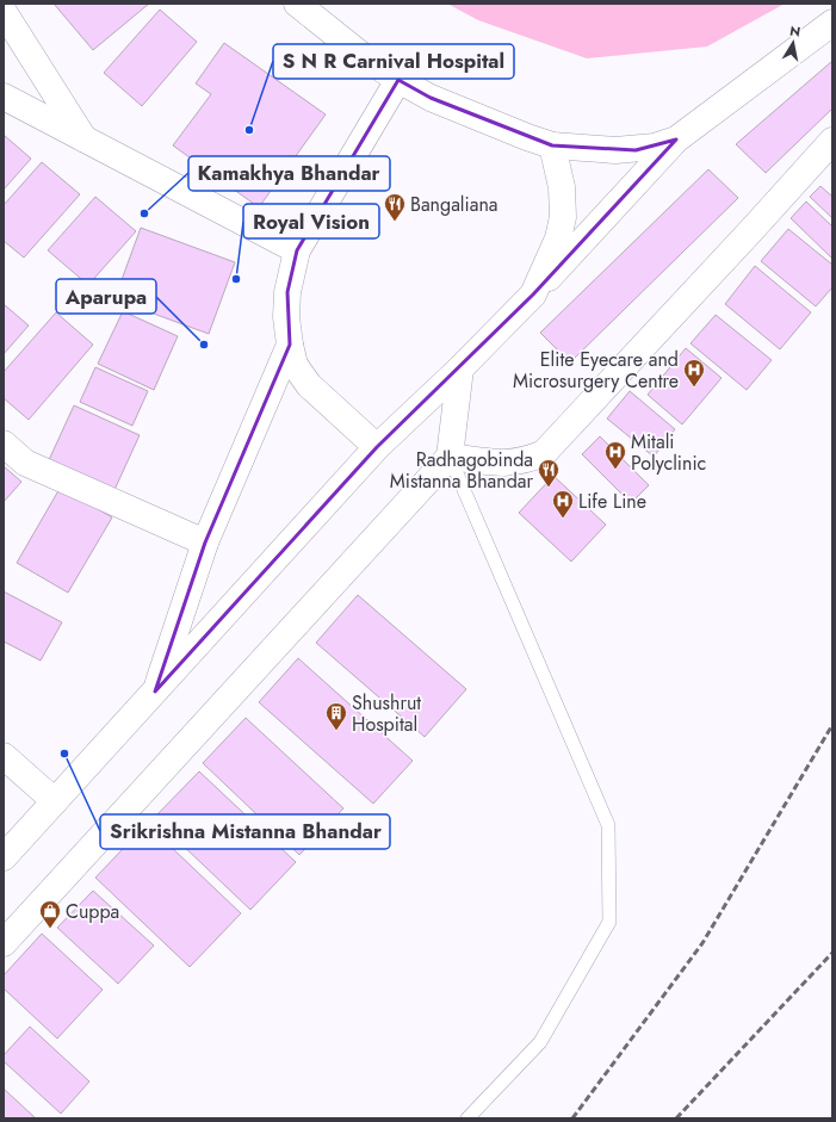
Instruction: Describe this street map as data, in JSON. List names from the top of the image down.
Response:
{
  "places": {
    "other": [
      "S N R Carnival Hospital",
      "Kamakhya Bhandar",
      "Royal Vision",
      "Aparupa",
      "Srikrishna Mistanna Bhandar"
    ],
    "restaurant": ["Bangaliana", "Radhagobinda Mistanna Bhandar"],
    "hospital": ["Elite Eyecare and Microsurgery Centre", "Mitali Polyclinic", "Life Line"],
    "building": ["Shushrut Hospital"],
    "shop": ["Cuppa"]
  },
  "north": "top"
}
